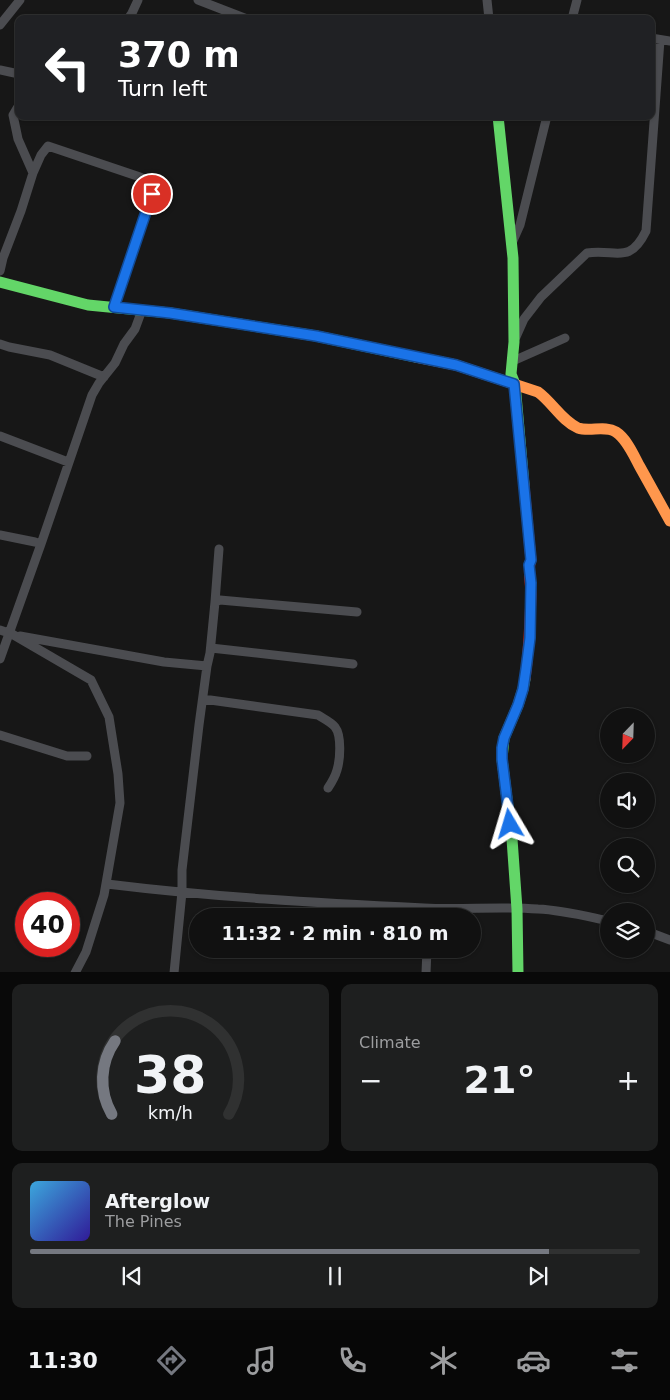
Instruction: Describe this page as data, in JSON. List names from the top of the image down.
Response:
{
  "north": "bottom left",
  "page": {
    "turn": ["370 m", "Turn left"],
    "limit": "40",
    "trip": "11:32 · 2 min · 810 m",
    "tile": "Climate",
    "heat": ["−", "21°", "+"],
    "song": ["Afterglow", "The Pines"],
    "tabs": "11:30",
    "gauge": ["38", "km/h"]
  }
}
